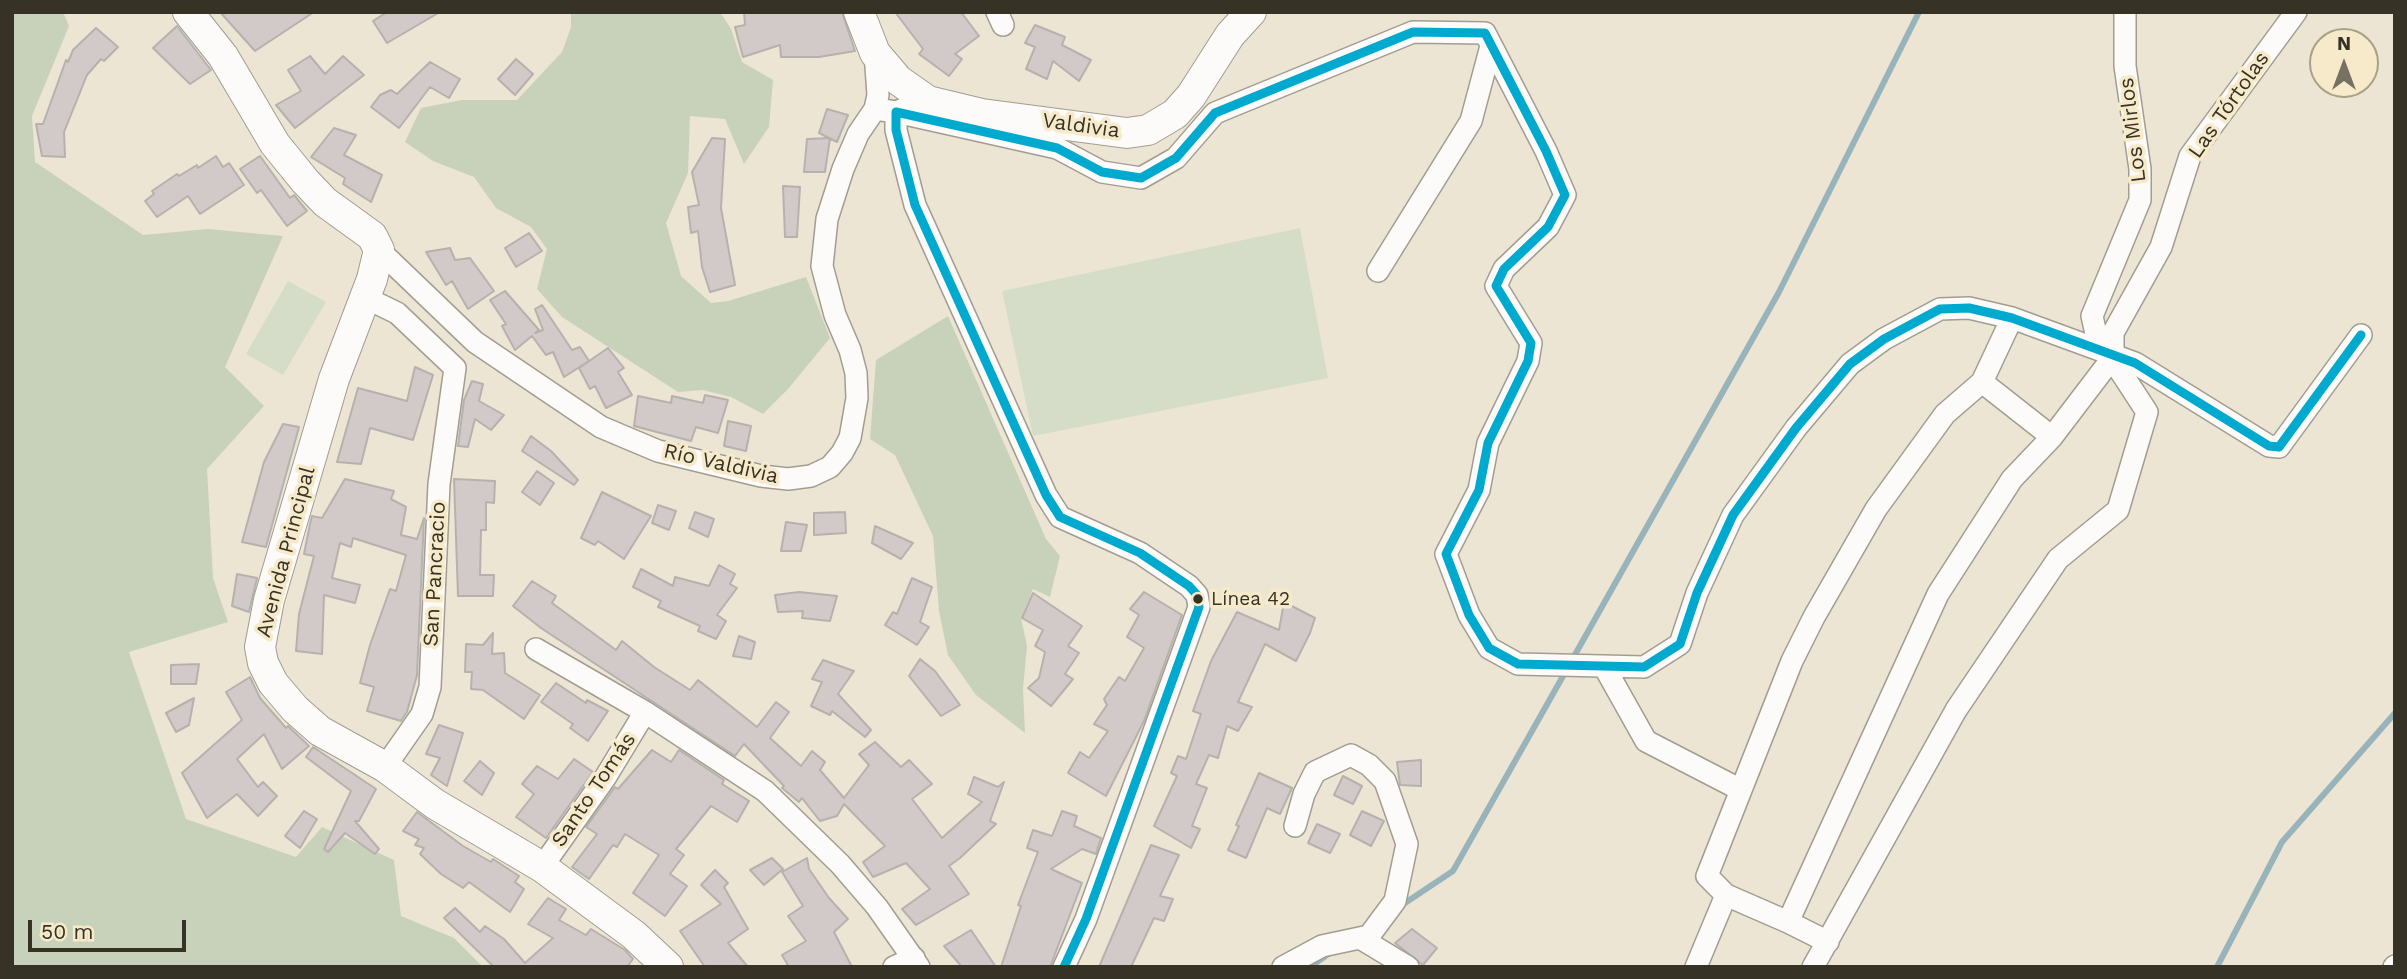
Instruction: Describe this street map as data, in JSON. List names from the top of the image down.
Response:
{
  "streets": {
    "street": [
      "Las Tórtolas",
      "Valdivia",
      "Los Mirlos",
      "Río Valdivia",
      "Avenida Principal",
      "San Pancracio",
      "Santo Tomás"
    ]
  },
  "crossings": [
    ["Las Tórtolas", "Los Mirlos"],
    ["Río Valdivia", "Avenida Principal"],
    ["Avenida Principal", "San Pancracio"],
    ["Avenida Principal", "Santo Tomás"]
  ],
  "places": ["Línea 42"],
  "scale_bar": "50 m",
  "north": "top"
}
